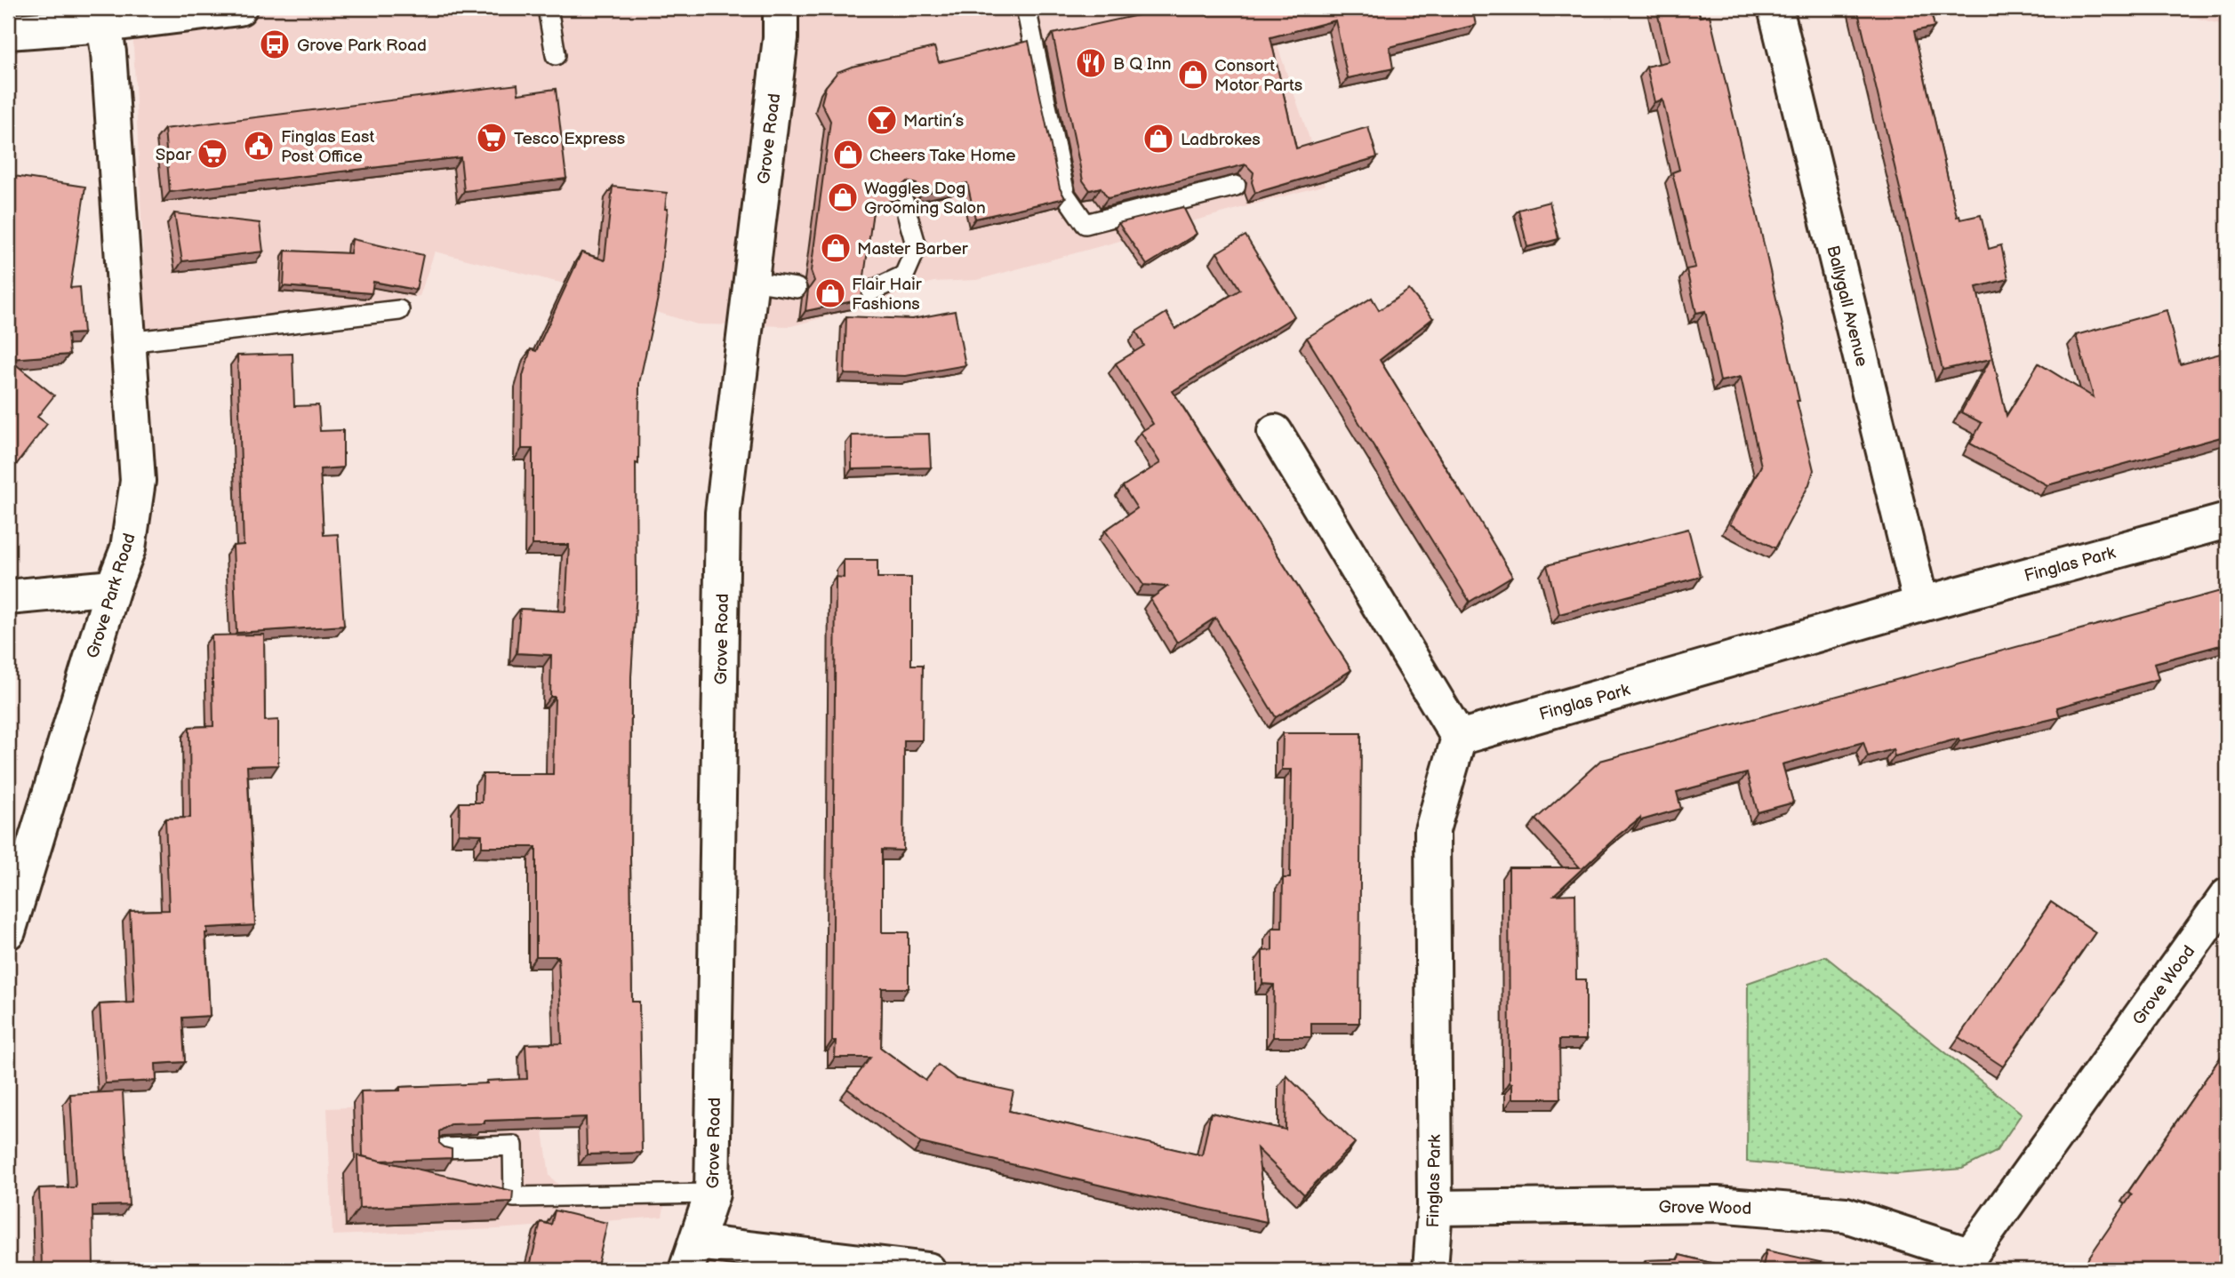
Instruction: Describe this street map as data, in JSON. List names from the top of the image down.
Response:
{
  "streets": {
    "street": [
      "Grove Road",
      "Ballygall Avenue",
      "Finglas Park",
      "Grove Park Road",
      "Grove Wood"
    ]
  },
  "crossings": [
    ["Ballygall Avenue", "Finglas Park"],
    ["Finglas Park", "Grove Wood"]
  ],
  "places": {
    "bus stop": ["Grove Park Road"],
    "restaurant": ["B Q Inn"],
    "shop": [
      "Consort Motor Parts",
      "Ladbrokes",
      "Cheers Take Home",
      "Waggles Dog Grooming Salon",
      "Master Barber",
      "Flair Hair Fashions"
    ],
    "bar": ["Martin’s"],
    "supermarket": ["Tesco Express", "Spar"],
    "public building": ["Finglas East Post Office"]
  }
}
